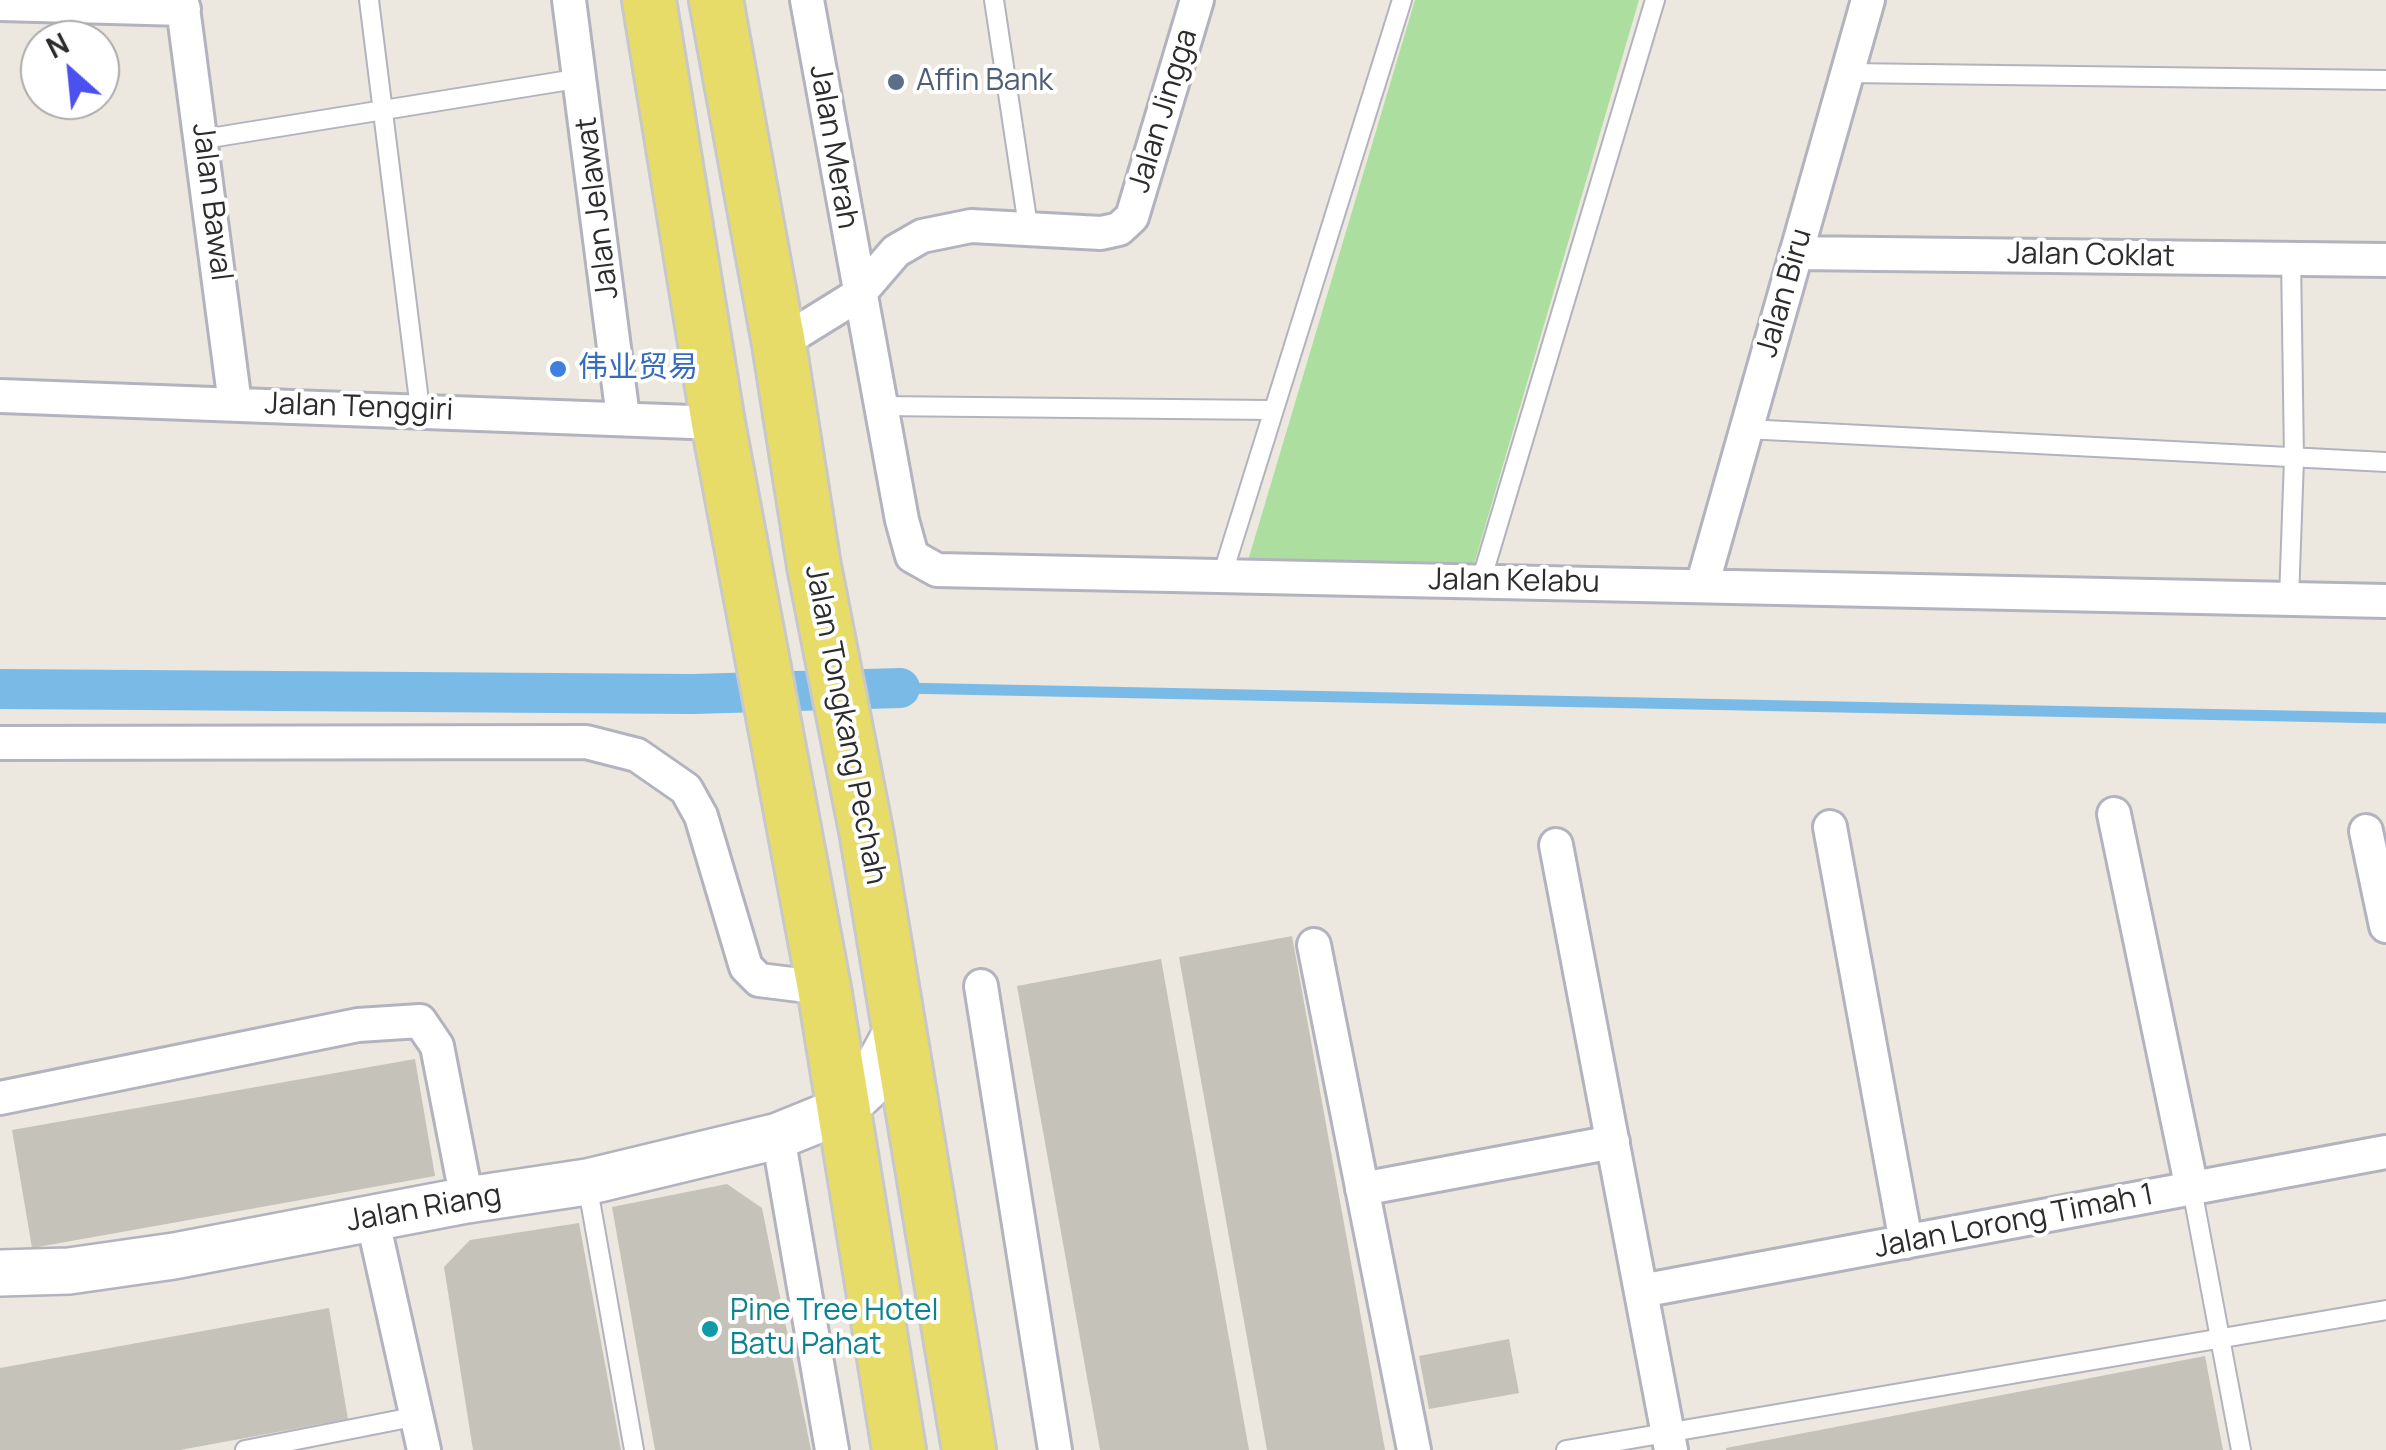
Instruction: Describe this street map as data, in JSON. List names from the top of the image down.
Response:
{
  "streets": {
    "main road": ["Jalan Tongkang Pechah"],
    "street": [
      "Jalan Jingga",
      "Jalan Merah",
      "Jalan Bawal",
      "Jalan Jelawat",
      "Jalan Coklat",
      "Jalan Biru",
      "Jalan Tenggiri",
      "Jalan Kelabu",
      "Jalan Riang",
      "Jalan Lorong Timah 1"
    ]
  },
  "crossings": [
    ["Jalan Jingga", "Jalan Merah"],
    ["Jalan Jingga", "Jalan Kelabu"],
    ["Jalan Jingga", "Jalan Tongkang Pechah"],
    ["Jalan Merah", "Jalan Kelabu"],
    ["Jalan Bawal", "Jalan Tenggiri"],
    ["Jalan Jelawat", "Jalan Tenggiri"],
    ["Jalan Coklat", "Jalan Biru"],
    ["Jalan Biru", "Jalan Kelabu"]
  ],
  "places": ["Affin Bank", "伟业贸易", "Pine Tree Hotel Batu Pahat"],
  "north": "top left"
}
